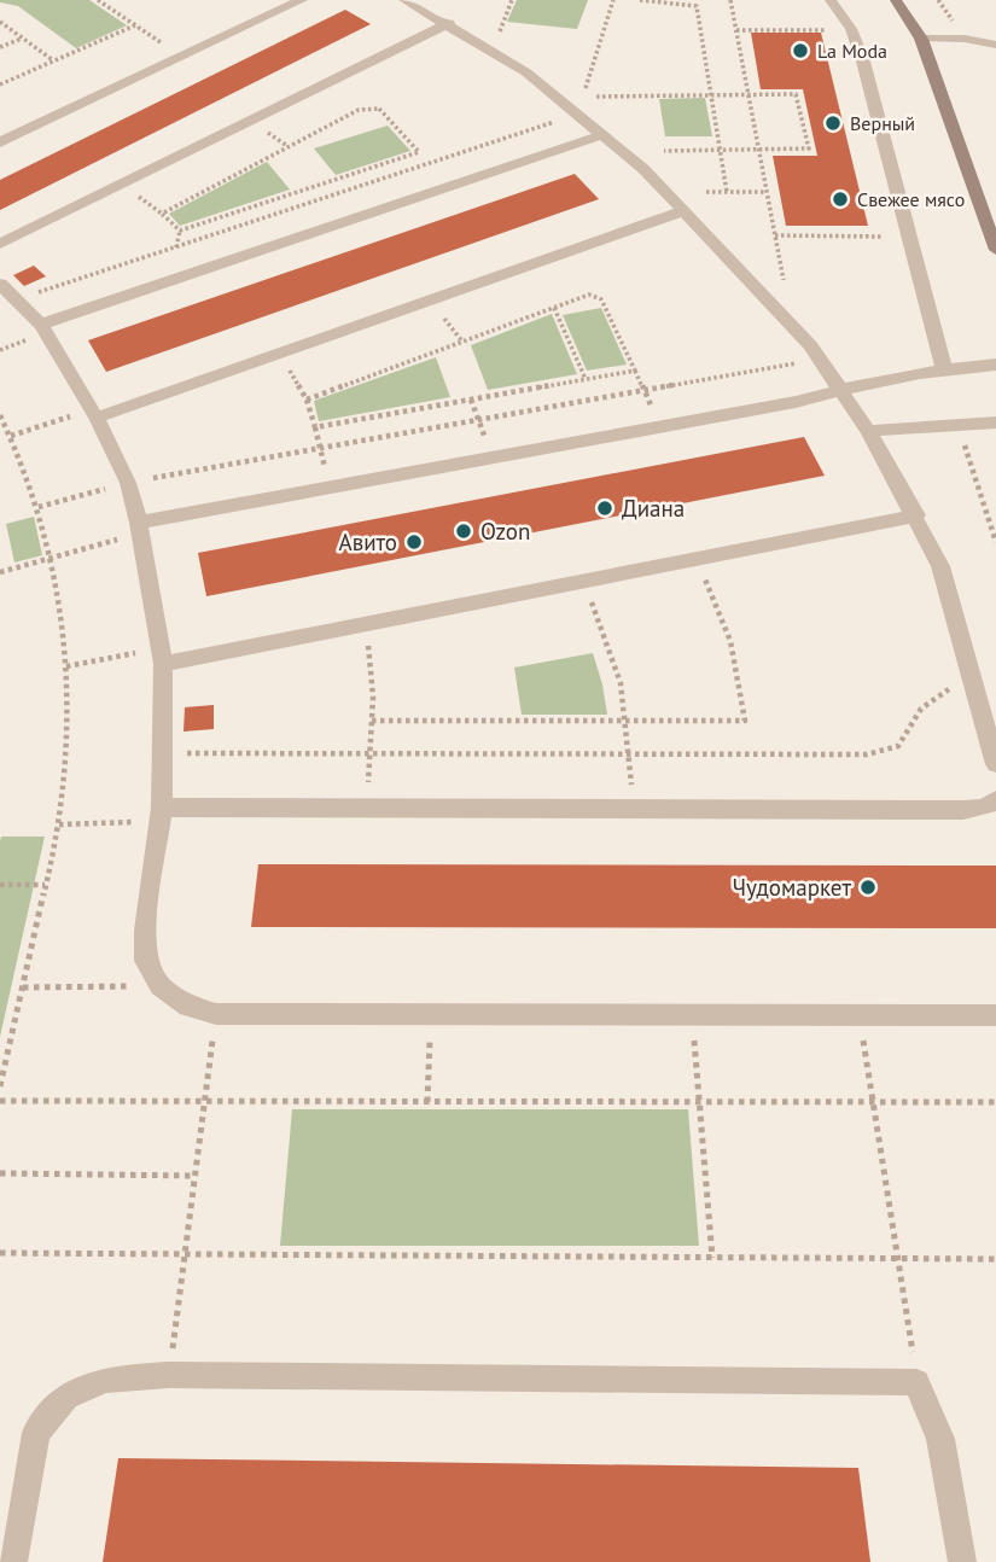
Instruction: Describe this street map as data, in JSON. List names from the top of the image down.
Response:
{
  "places": [
    "La Moda",
    "Верный",
    "Свежее мясо",
    "Диана",
    "Ozon",
    "Авито",
    "Чудомаркет"
  ]
}
